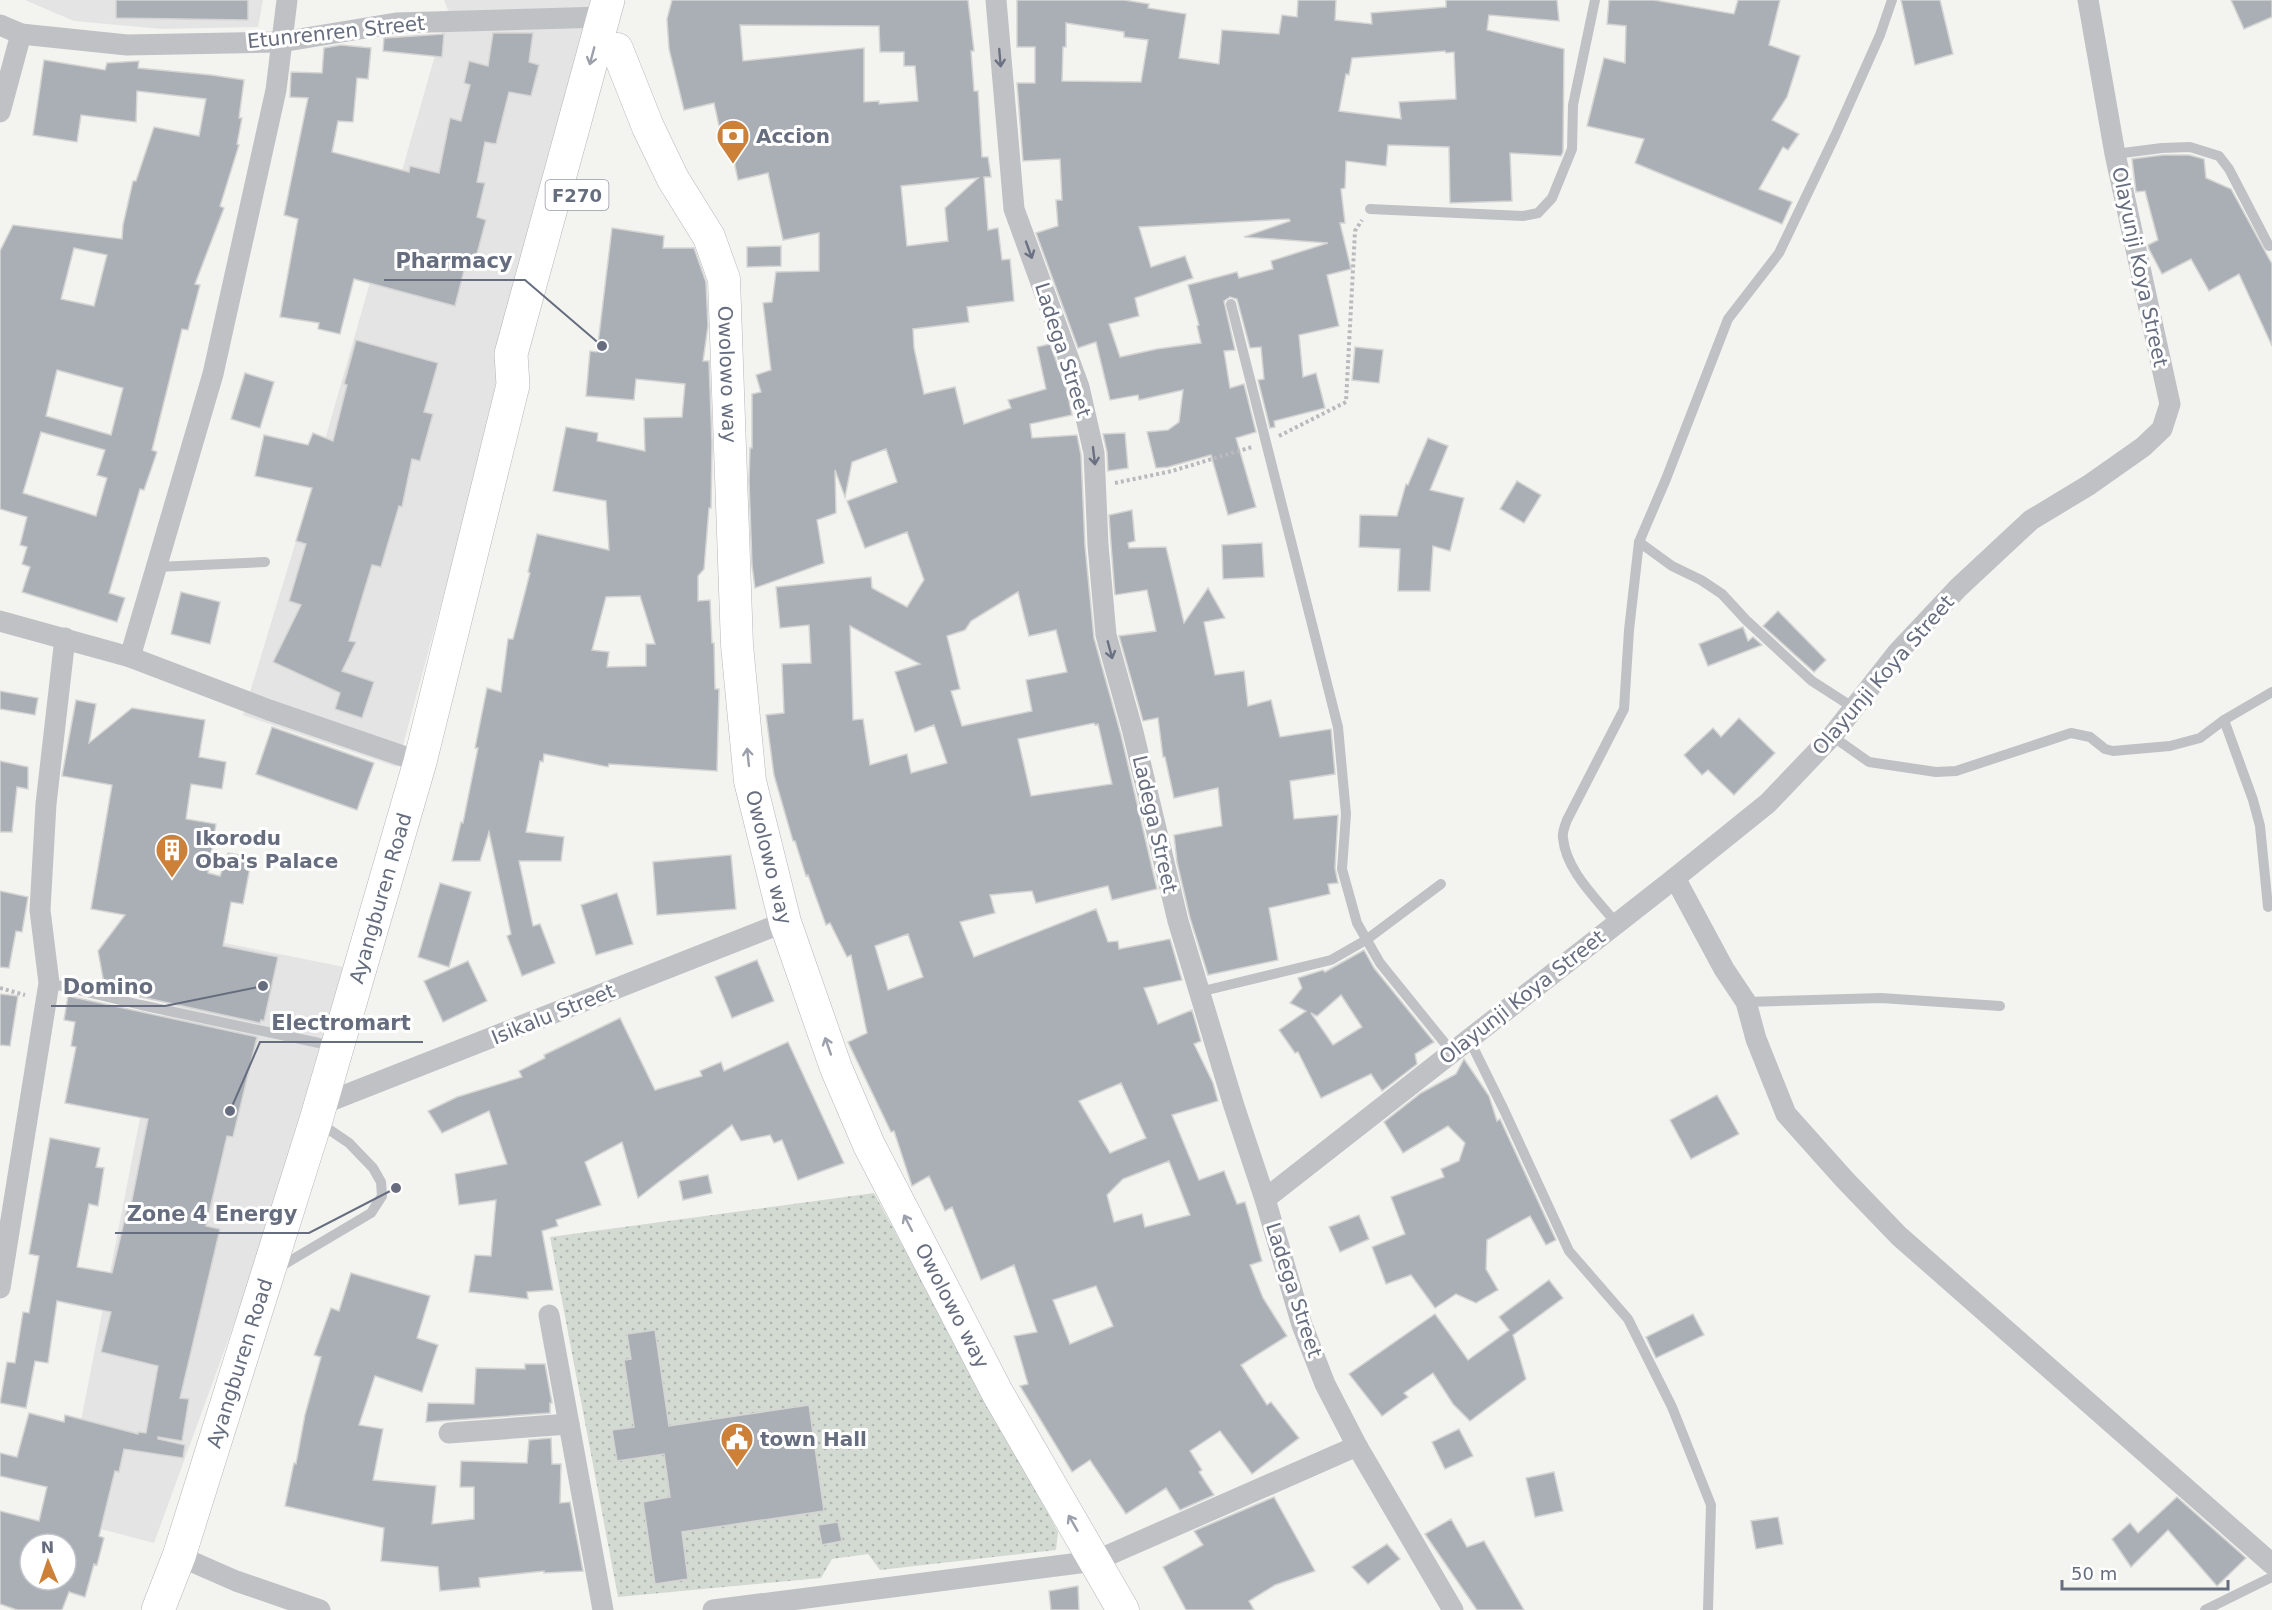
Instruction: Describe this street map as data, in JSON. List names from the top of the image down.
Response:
{
  "streets": {
    "main road": ["F270", "Ayangburen Road"],
    "street": [
      "Etunrenren Street",
      "Olayunji Koya Street",
      "Ladega Street",
      "Owolowo way",
      "Isikalu Street"
    ]
  },
  "crossings": [
    ["Etunrenren Street", "Ayangburen Road"],
    ["Olayunji Koya Street", "Ladega Street"],
    ["Owolowo way", "Ayangburen Road"],
    ["Owolowo way", "Isikalu Street"],
    ["Ayangburen Road", "Isikalu Street"]
  ],
  "one_way": ["Ladega Street", "Owolowo way"],
  "places": {
    "bank": ["Accion"],
    "other": [
      "Pharmacy",
      "Domino",
      "Electromart",
      "Zone 4 Energy"
    ],
    "building": ["Ikorodu Oba's Palace"],
    "public building": ["town Hall"]
  },
  "scale_bar": "50 m",
  "north": "top"
}
